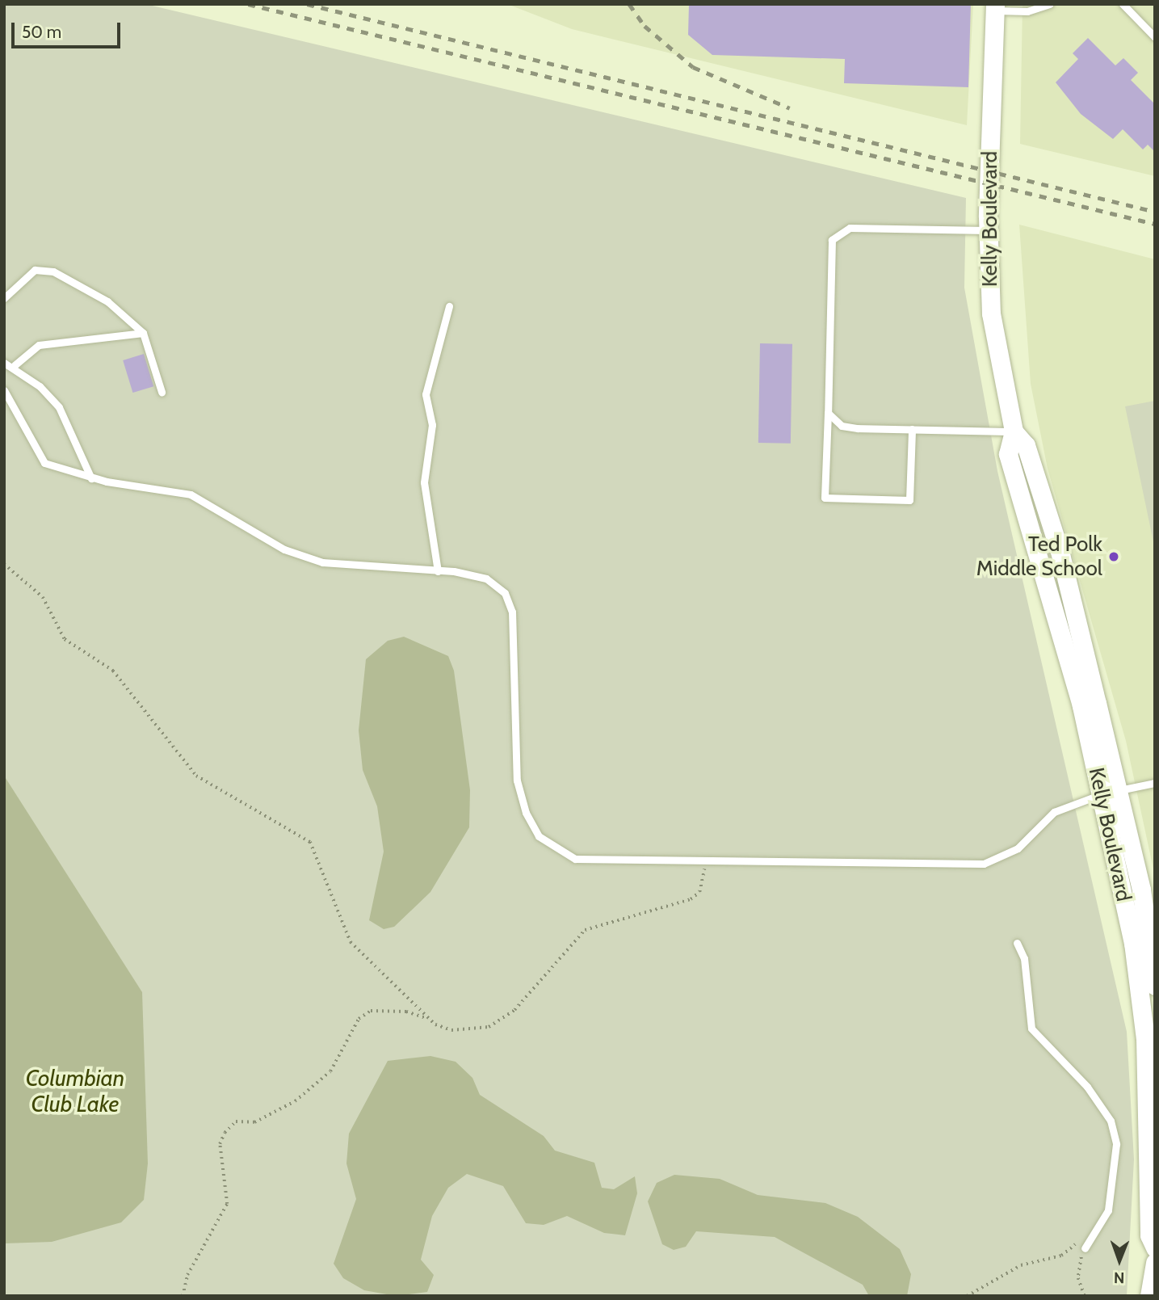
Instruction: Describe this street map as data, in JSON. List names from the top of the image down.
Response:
{
  "streets": {
    "street": ["Kelly Boulevard"]
  },
  "water": ["Columbian Club Lake"],
  "places": ["Ted Polk Middle School"],
  "scale_bar": "50 m",
  "north": "bottom"
}
